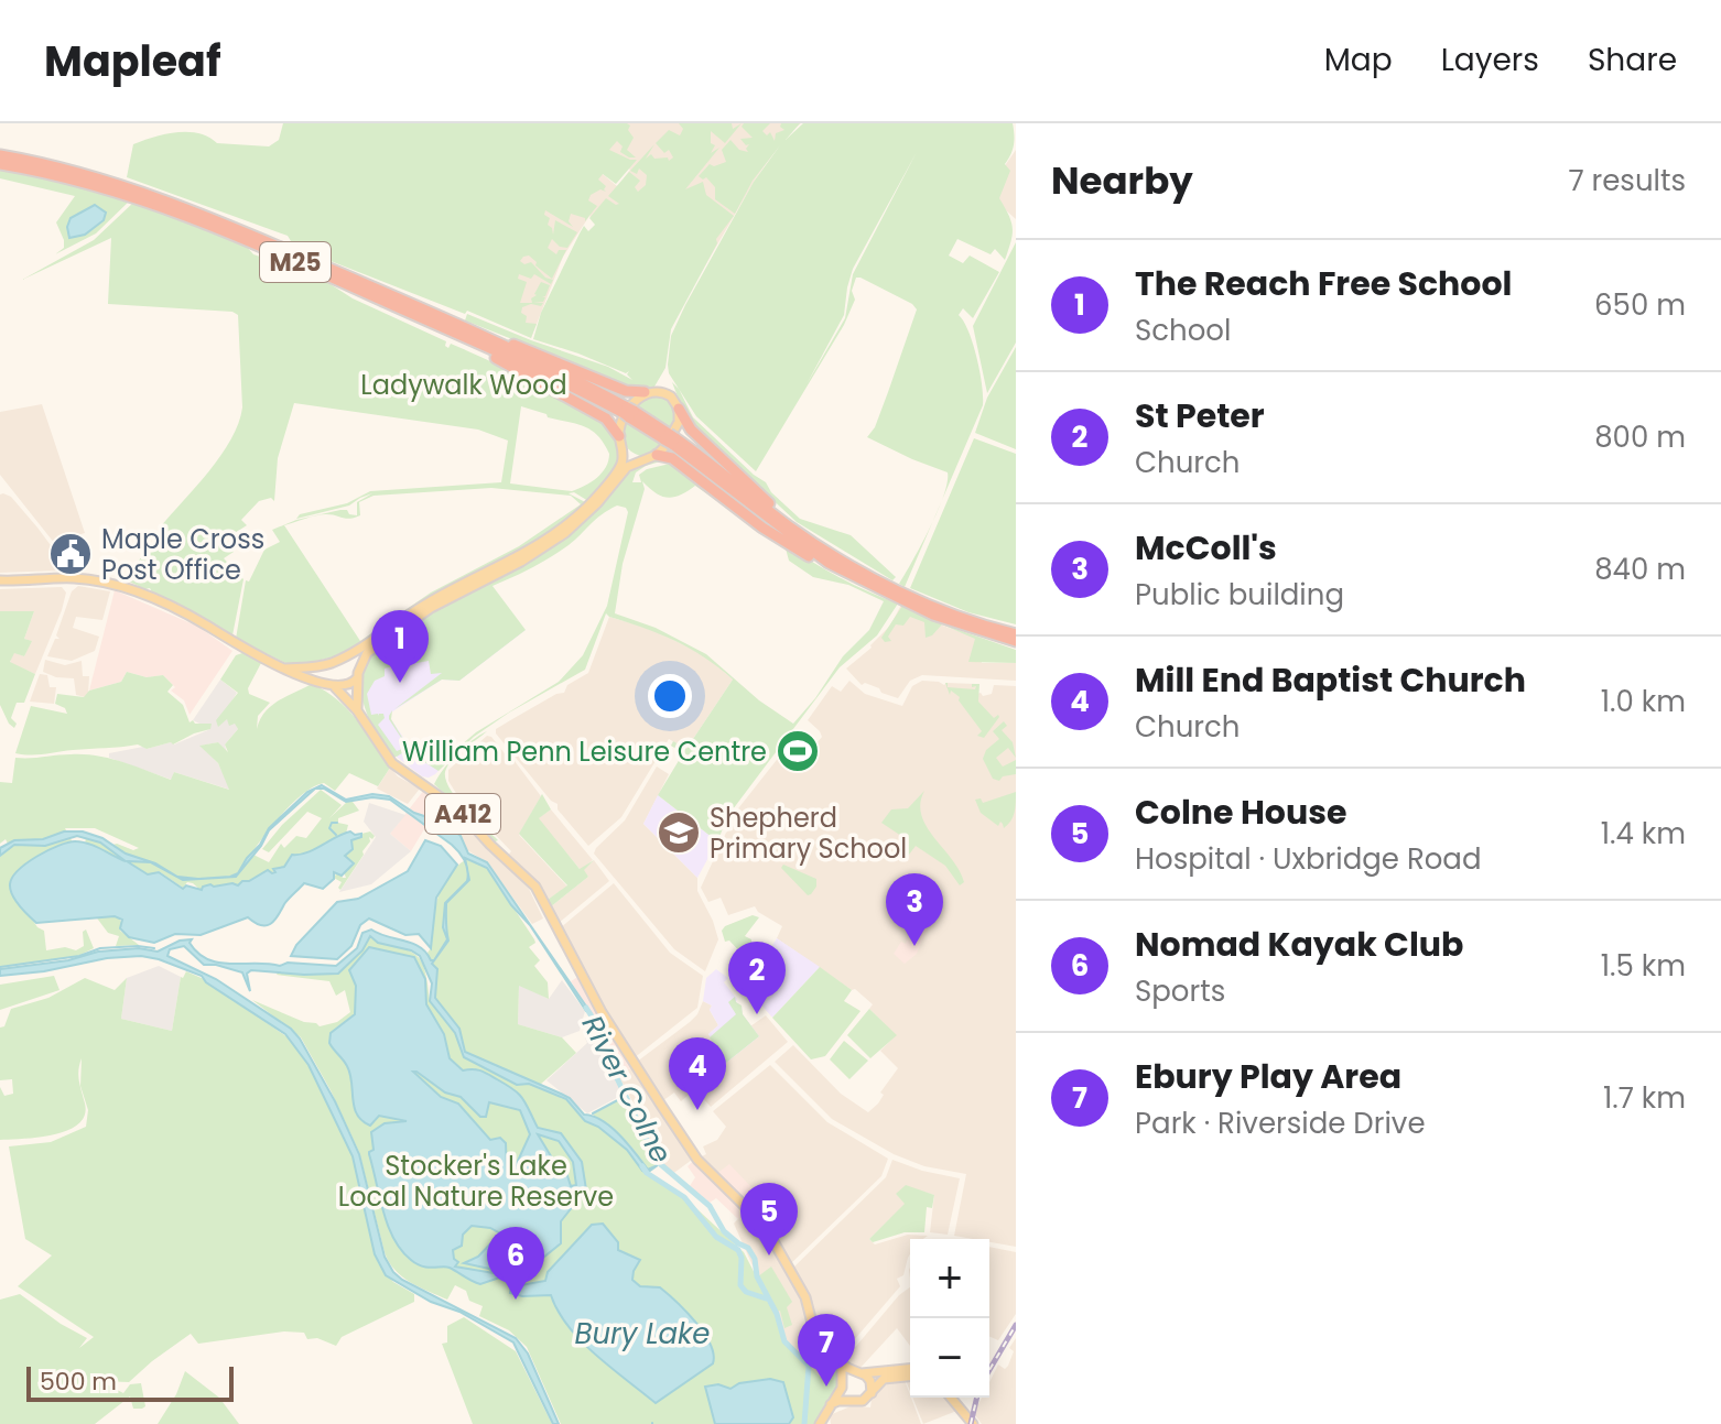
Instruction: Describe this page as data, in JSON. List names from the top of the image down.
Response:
{
  "streets": {
    "highway": ["M25"],
    "main road": ["A412"]
  },
  "water": ["River Colne", "Bury Lake"],
  "parks": ["Ladywalk Wood", "Stocker's Lake Local Nature Reserve"],
  "places": {
    "public building": ["Maple Cross Post Office"],
    "sports": ["William Penn Leisure Centre"],
    "school or university": ["Shepherd Primary School"]
  },
  "scale_bar": "500 m",
  "page": {
    "header": "Mapleaf",
    "nav": ["Map", "Layers", "Share"],
    "heading": ["Nearby", "7 results"],
    "list": [
      {
        "mark": "1",
        "name": "The Reach Free School",
        "note": "School",
        "value": "650 m"
      },
      {
        "mark": "2",
        "name": "St Peter",
        "note": "Church",
        "value": "800 m"
      },
      {
        "mark": "3",
        "name": "McColl's",
        "note": "Public building",
        "value": "840 m"
      },
      {
        "mark": "4",
        "name": "Mill End Baptist Church",
        "note": "Church",
        "value": "1.0 km"
      },
      {
        "mark": "5",
        "name": "Colne House",
        "note": "Hospital · Uxbridge Road",
        "value": "1.4 km"
      },
      {
        "mark": "6",
        "name": "Nomad Kayak Club",
        "note": "Sports",
        "value": "1.5 km"
      },
      {
        "mark": "7",
        "name": "Ebury Play Area",
        "note": "Park · Riverside Drive",
        "value": "1.7 km"
      }
    ],
    "pins": [
      "1",
      "3",
      "2",
      "4",
      "5",
      "6",
      "7"
    ],
    "map_buttons": ["+", "−"],
    "scale": "500 m"
  }
}
